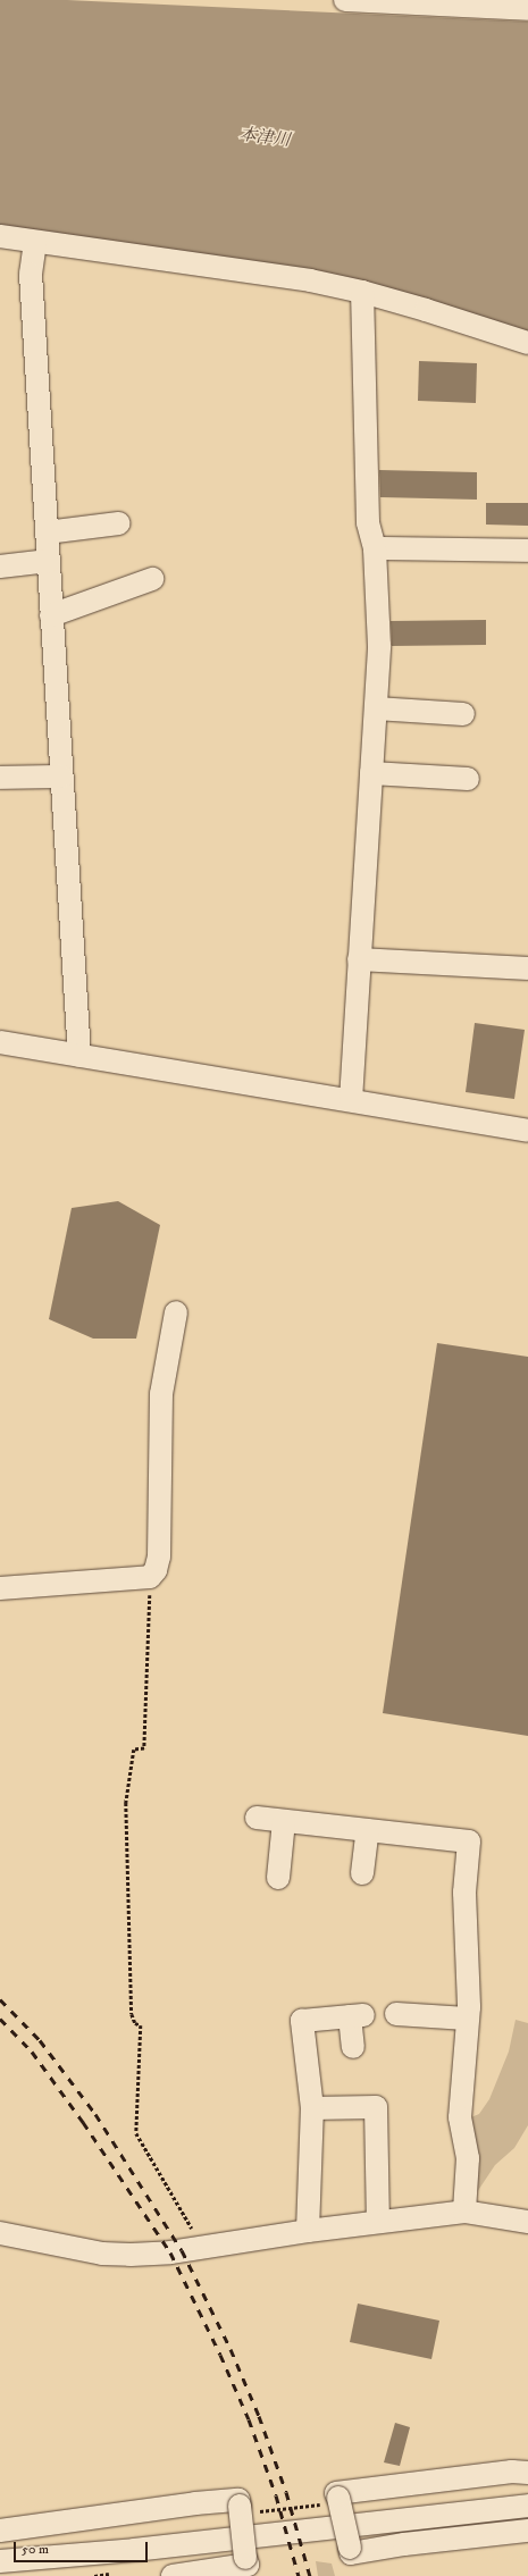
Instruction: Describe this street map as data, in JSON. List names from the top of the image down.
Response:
{
  "water": ["本津川"],
  "scale_bar": "50 m"
}
